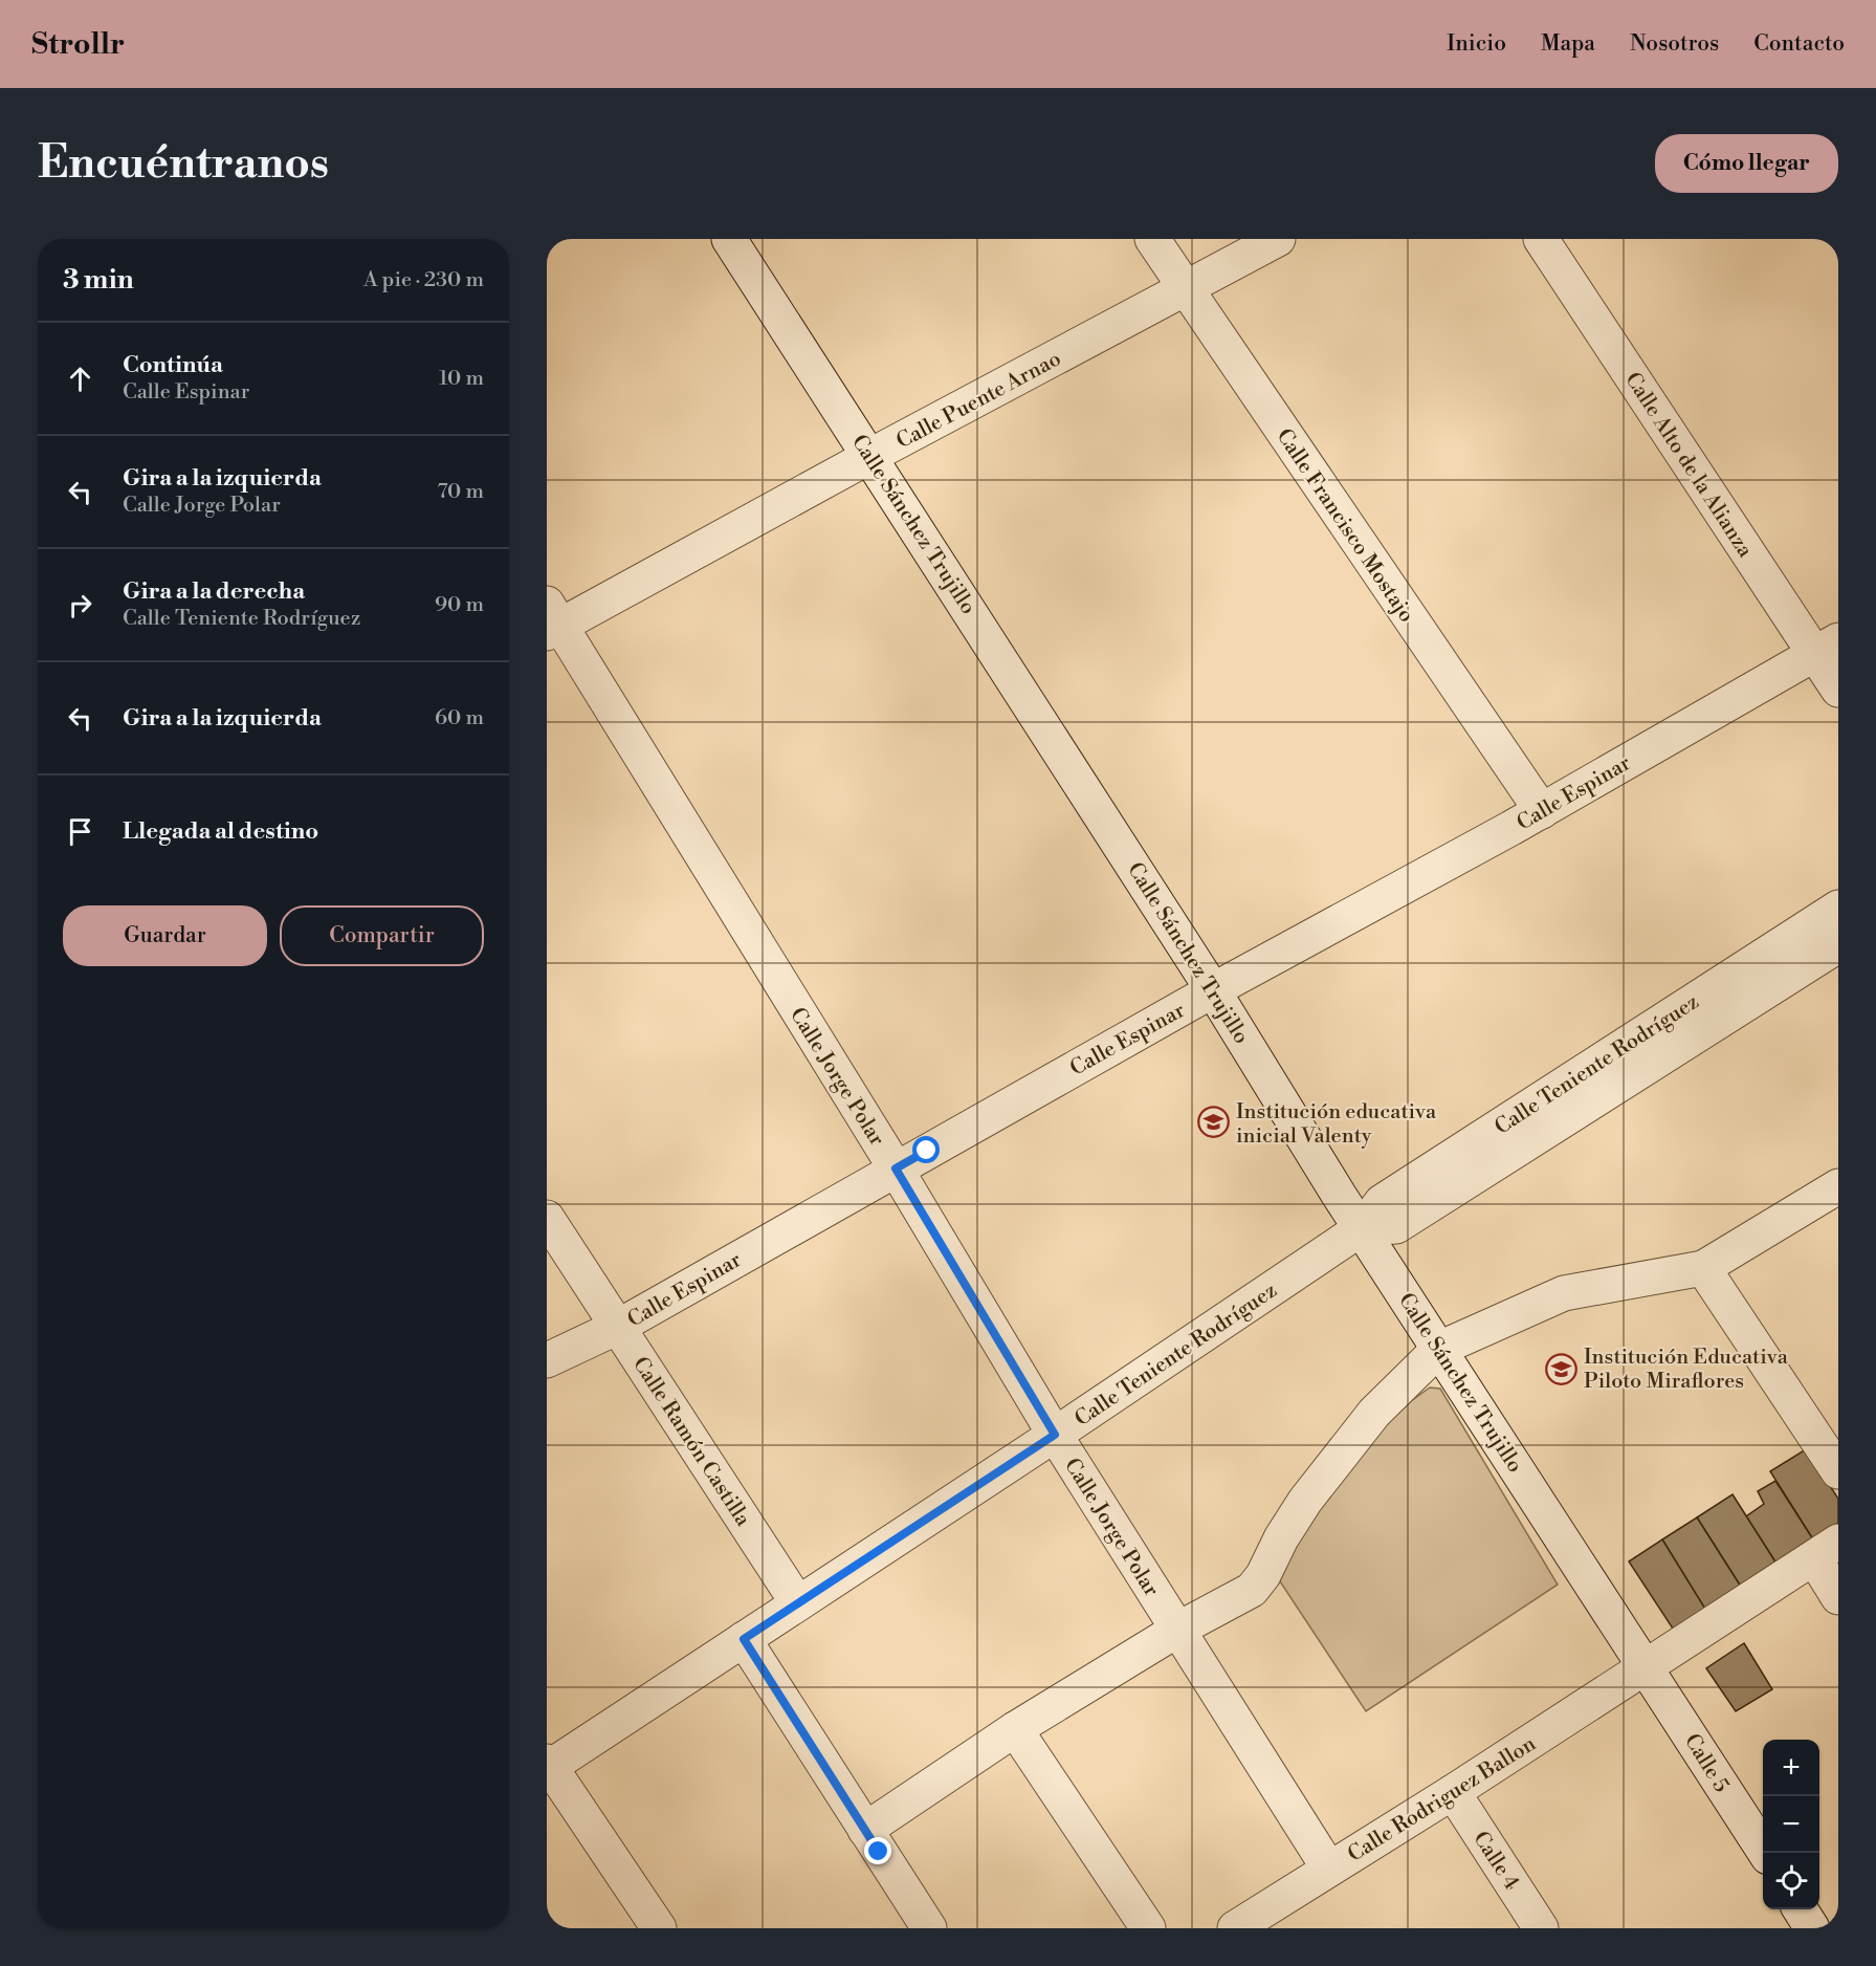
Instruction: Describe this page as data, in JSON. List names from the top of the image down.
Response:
{
  "streets": {
    "street": [
      "Calle Puente Arnao",
      "Calle Alto de la Alianza",
      "Calle Sánchez Trujillo",
      "Calle Francisco Mostajo",
      "Calle Espinar",
      "Calle Teniente Rodríguez",
      "Calle Jorge Polar",
      "Calle Ramón Castilla",
      "Calle 5",
      "Calle Rodriguez Ballon",
      "Calle 4"
    ]
  },
  "crossings": [
    ["Calle Puente Arnao", "Calle Sánchez Trujillo"],
    ["Calle Puente Arnao", "Calle Francisco Mostajo"],
    ["Calle Puente Arnao", "Calle Jorge Polar"],
    ["Calle Alto de la Alianza", "Calle Espinar"],
    ["Calle Sánchez Trujillo", "Calle Espinar"],
    ["Calle Sánchez Trujillo", "Calle Teniente Rodríguez"],
    ["Calle Sánchez Trujillo", "Calle 5"],
    ["Calle Sánchez Trujillo", "Calle Rodriguez Ballon"],
    ["Calle Francisco Mostajo", "Calle Espinar"],
    ["Calle Espinar", "Calle Jorge Polar"],
    ["Calle Espinar", "Calle Ramón Castilla"],
    ["Calle Teniente Rodríguez", "Calle Jorge Polar"],
    ["Calle Teniente Rodríguez", "Calle Ramón Castilla"],
    ["Calle Jorge Polar", "Calle Rodriguez Ballon"],
    ["Calle 5", "Calle Rodriguez Ballon"],
    ["Calle Rodriguez Ballon", "Calle 4"]
  ],
  "places": {
    "school or university": ["Institución educativa inicial Valenty", "Institución Educativa Piloto Miraflores"]
  },
  "page": {
    "header": "Strollr",
    "nav": [
      "Inicio",
      "Mapa",
      "Nosotros",
      "Contacto"
    ],
    "buttons": [
      "Cómo llegar",
      ["Guardar", "Compartir"]
    ],
    "title": "Encuéntranos",
    "heading": ["3 min", "A pie · 230 m"],
    "list": [
      ["Continúa", "Calle Espinar", "10 m"],
      ["Gira a la izquierda", "Calle Jorge Polar", "70 m"],
      ["Gira a la derecha", "Calle Teniente Rodríguez", "90 m"],
      ["Gira a la izquierda", "60 m"],
      "Llegada al destino"
    ],
    "map_buttons": ["+", "−"]
  }
}
